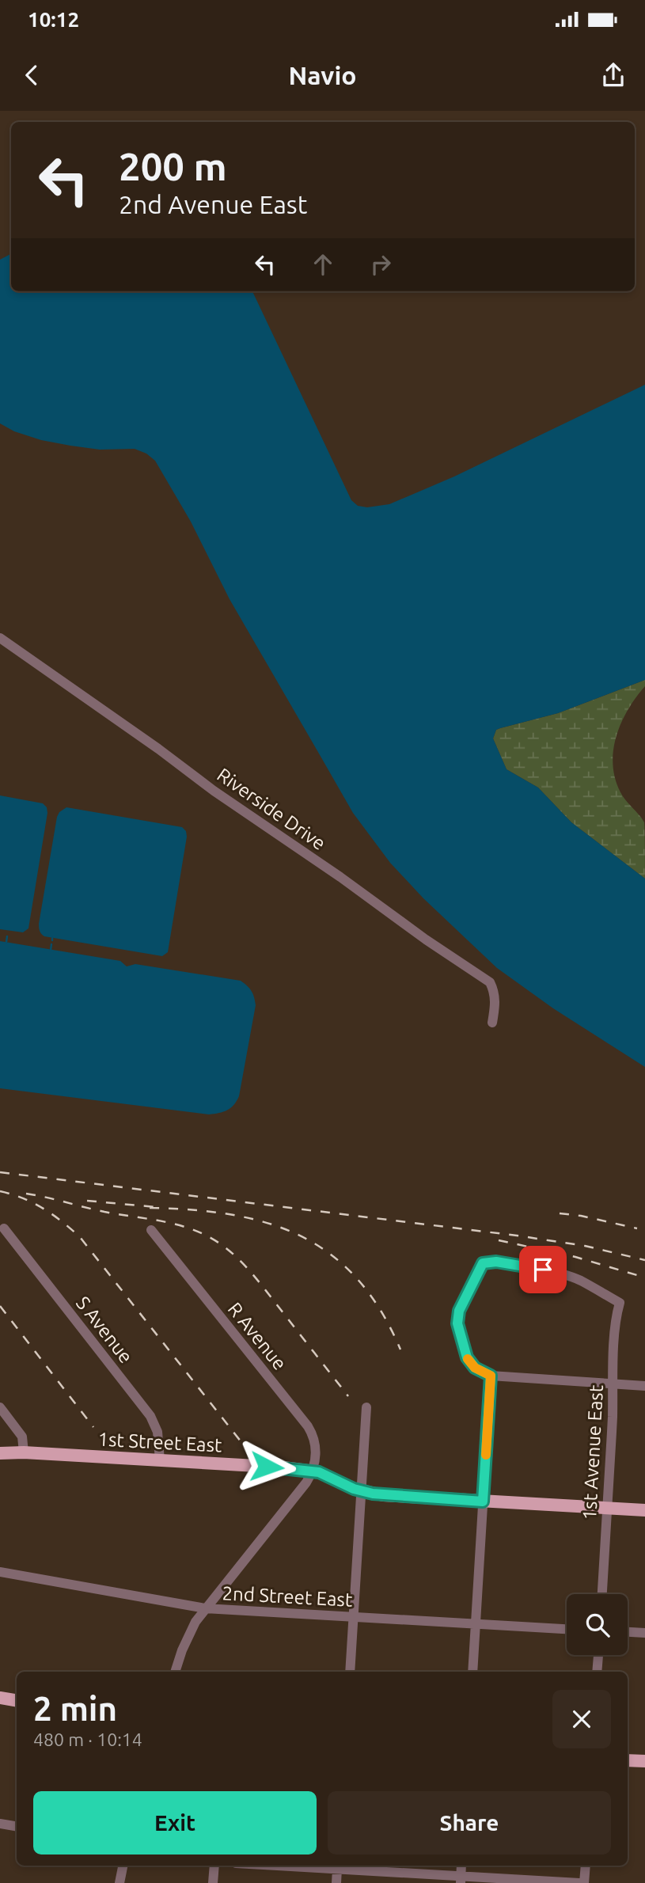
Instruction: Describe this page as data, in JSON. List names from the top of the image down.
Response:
{
  "streets": {
    "main road": ["1st Street East"],
    "street": [
      "Riverside Drive",
      "S Avenue",
      "R Avenue",
      "1st Avenue East",
      "2nd Street East"
    ]
  },
  "crossings": [
    ["S Avenue", "1st Street East"],
    ["R Avenue", "1st Street East"],
    ["1st Street East", "1st Avenue East"]
  ],
  "page": {
    "status": "10:12",
    "header": "Navio",
    "turn": ["200 m", "2nd Avenue East"],
    "heading": ["2 min", "480 m · 10:14"],
    "buttons": ["Exit", "Share"]
  }
}
